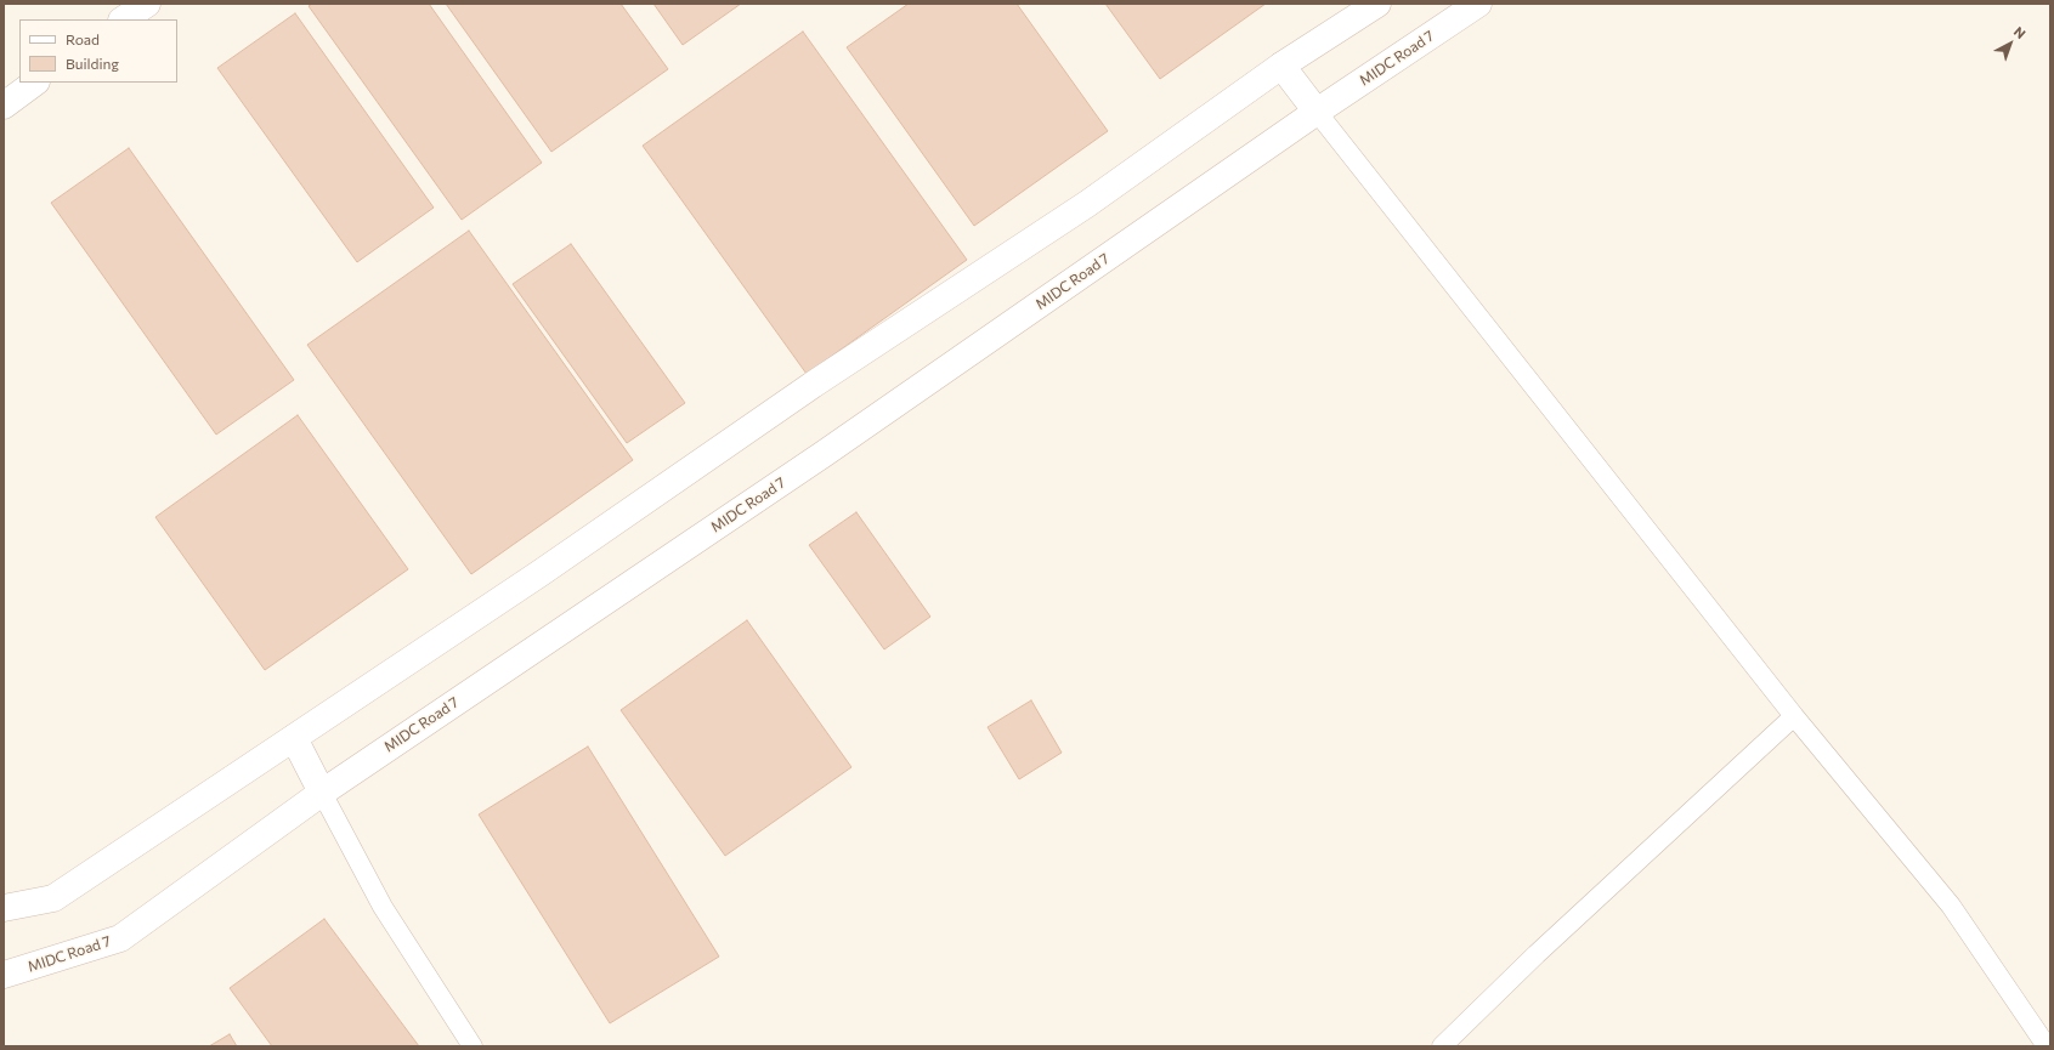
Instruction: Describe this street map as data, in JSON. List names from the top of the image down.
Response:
{
  "streets": {
    "street": ["MIDC Road 7"]
  },
  "legend": ["Road", "Building"],
  "north": "top right"
}
